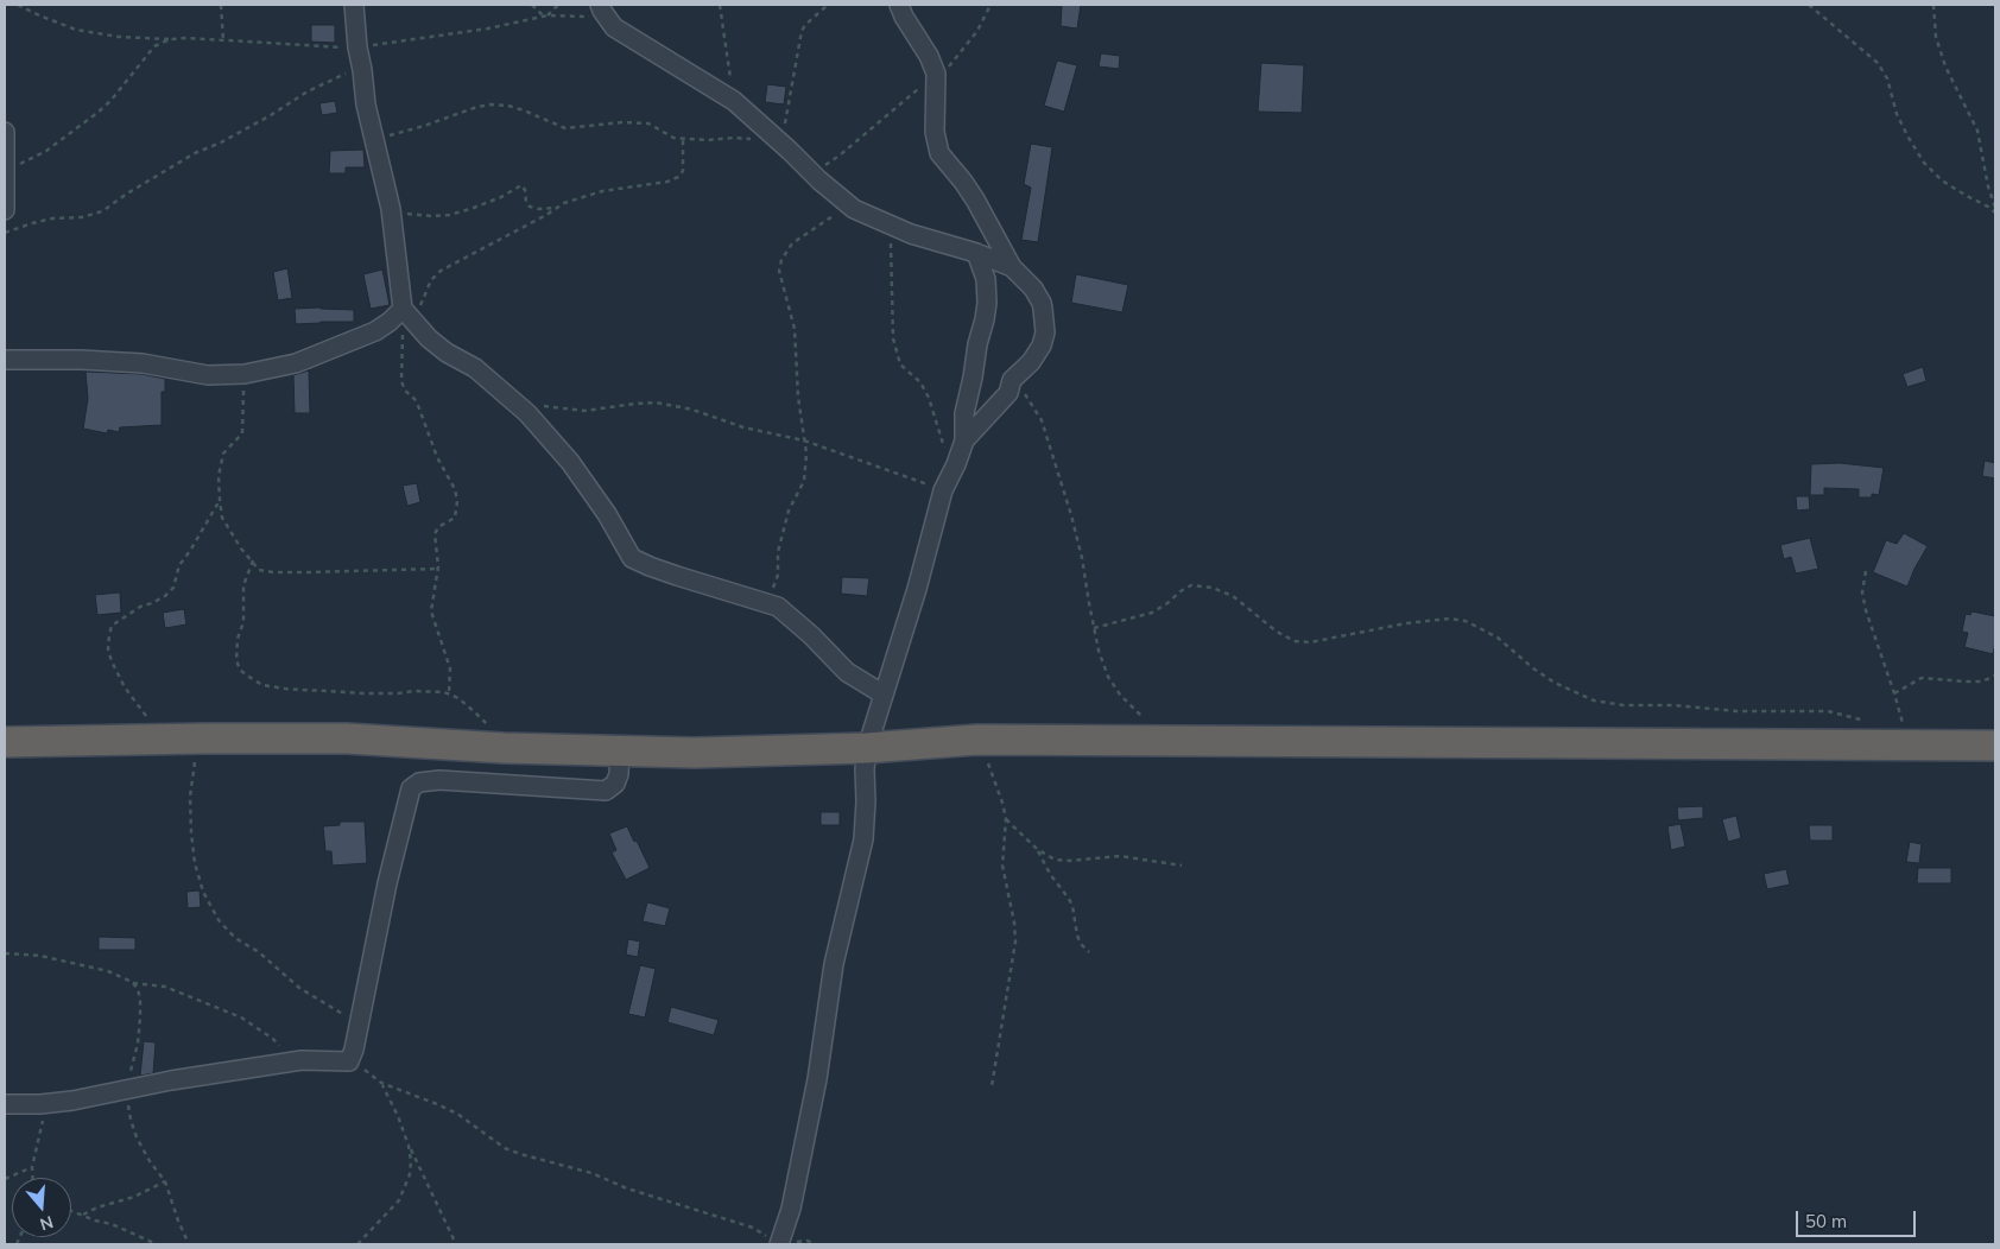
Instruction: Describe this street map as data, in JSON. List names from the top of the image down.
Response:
{
  "scale_bar": "50 m",
  "north": "bottom"
}
